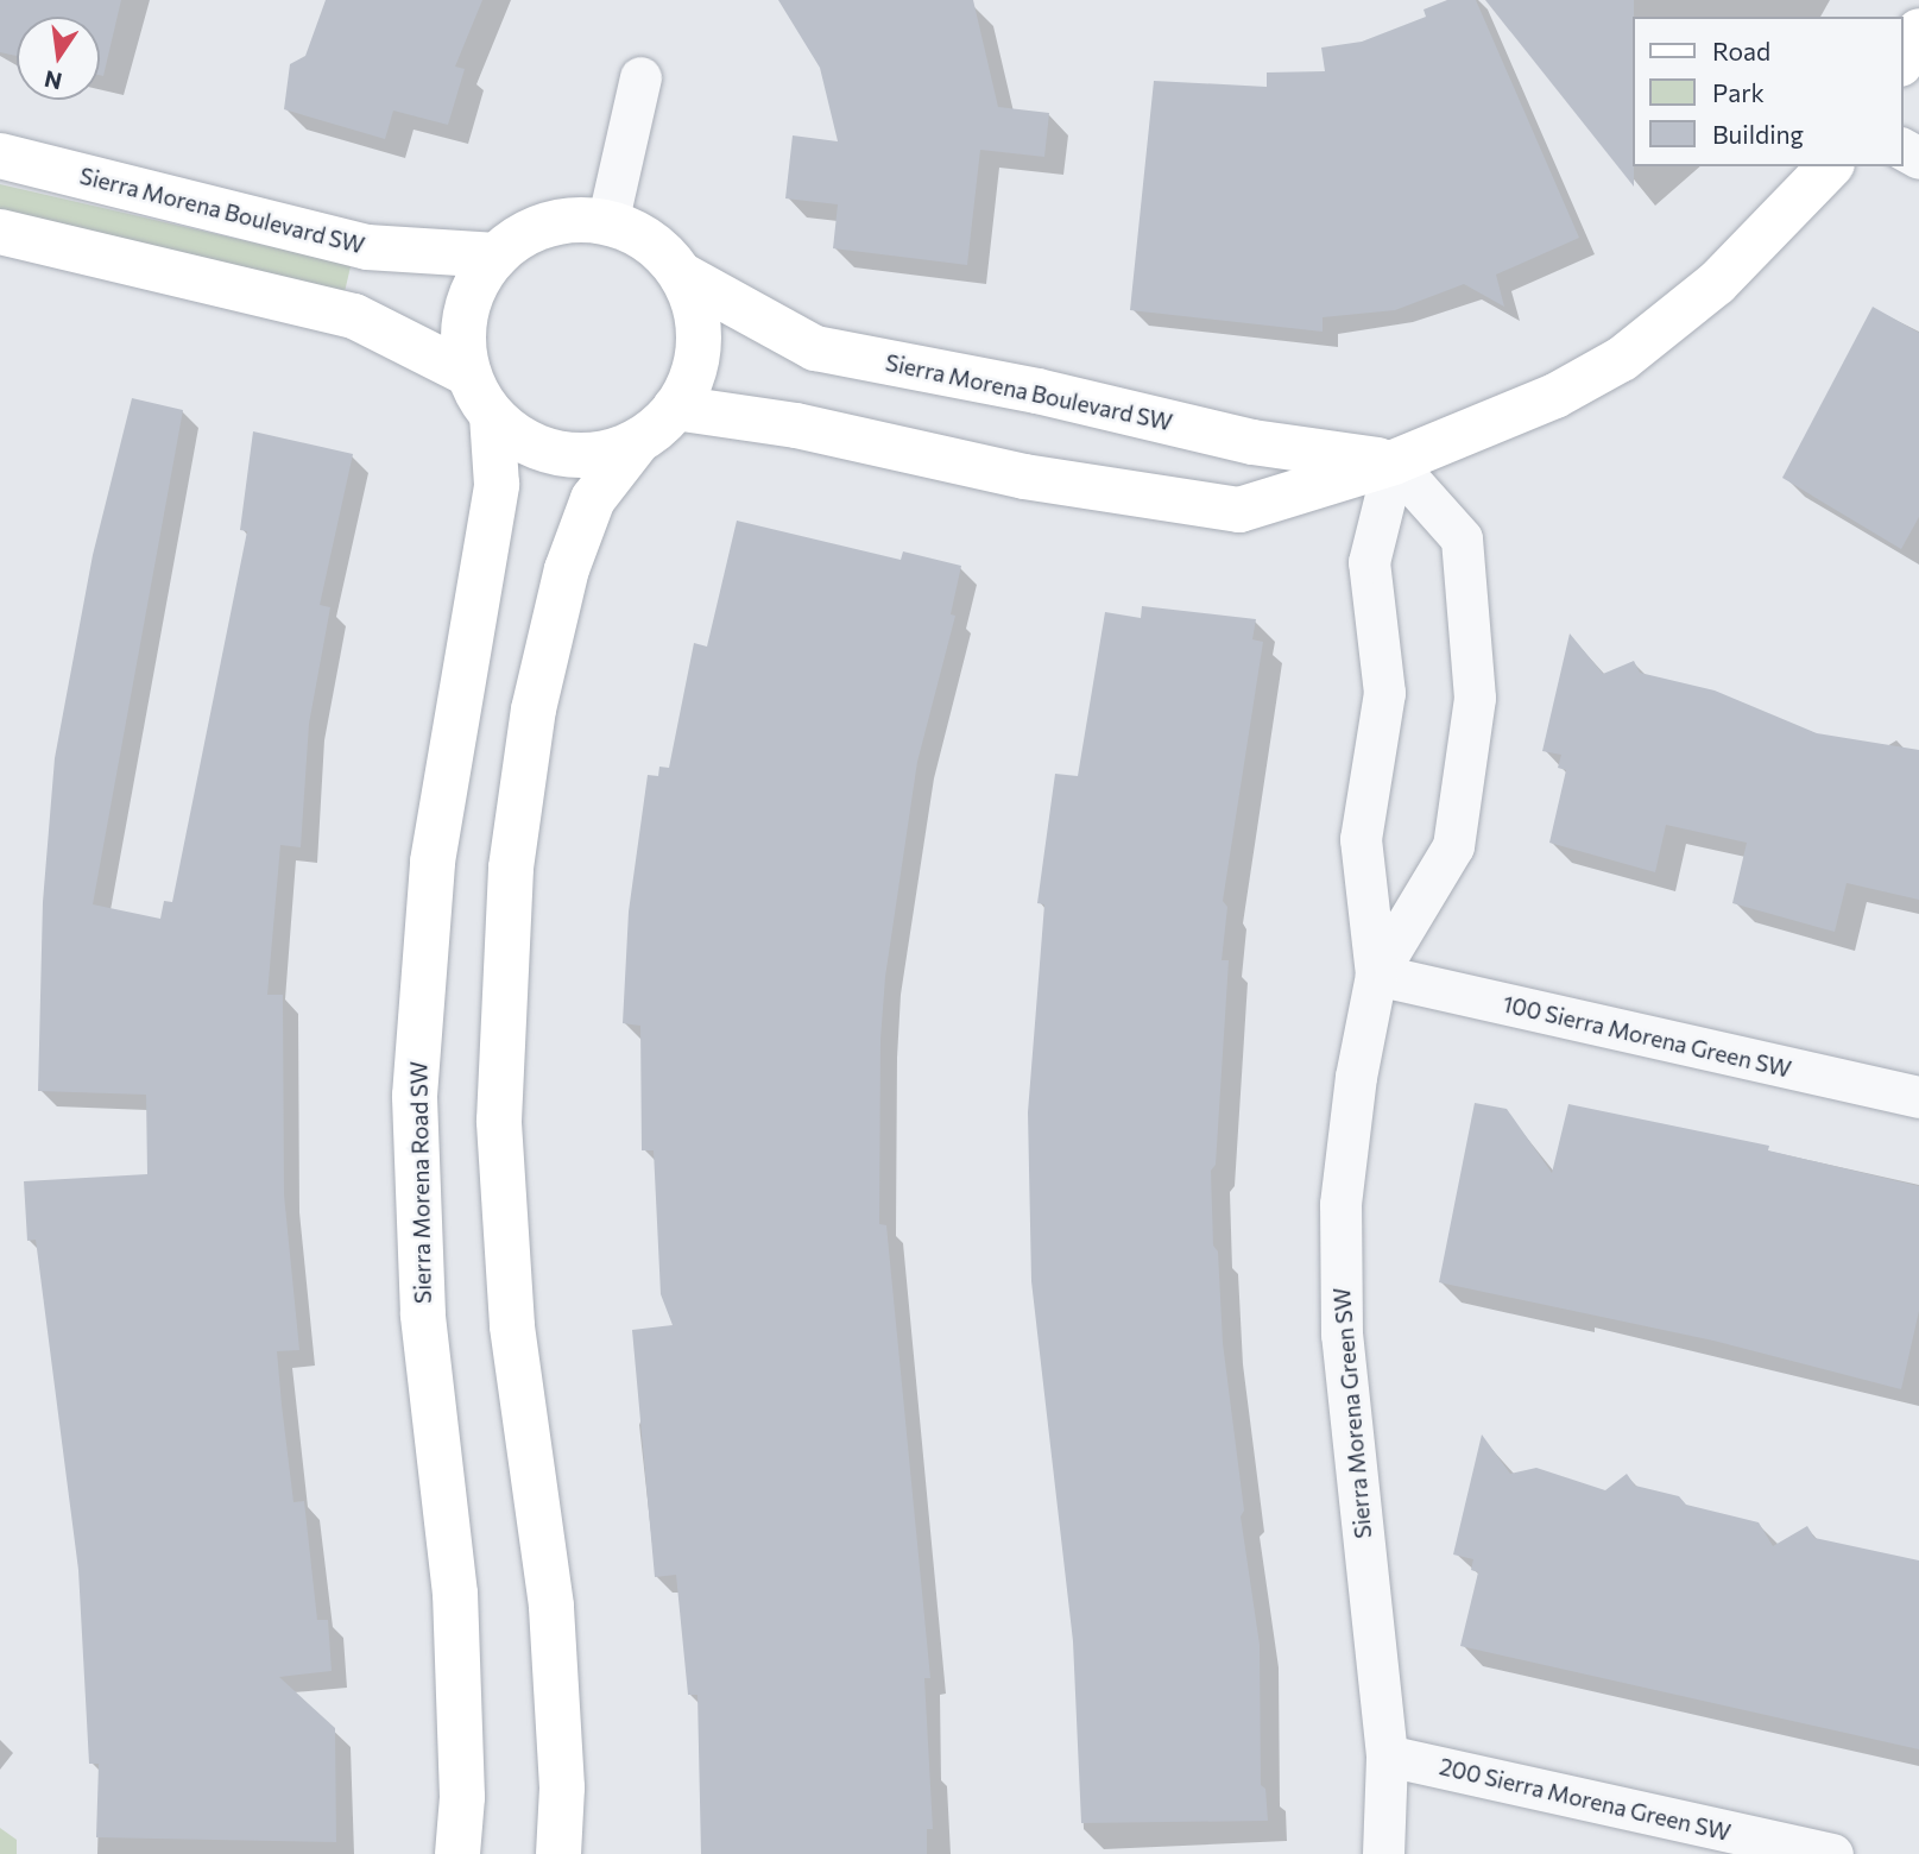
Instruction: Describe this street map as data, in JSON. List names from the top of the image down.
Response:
{
  "streets": {
    "street": [
      "Sierra Morena Boulevard SW",
      "100 Sierra Morena Green SW",
      "Sierra Morena Road SW",
      "Sierra Morena Green SW",
      "200 Sierra Morena Green SW"
    ]
  },
  "crossings": [
    ["Sierra Morena Boulevard SW", "Sierra Morena Road SW"],
    ["Sierra Morena Boulevard SW", "Sierra Morena Green SW"],
    ["100 Sierra Morena Green SW", "Sierra Morena Green SW"],
    ["Sierra Morena Green SW", "200 Sierra Morena Green SW"]
  ],
  "legend": ["Road", "Park", "Building"],
  "north": "bottom"
}
